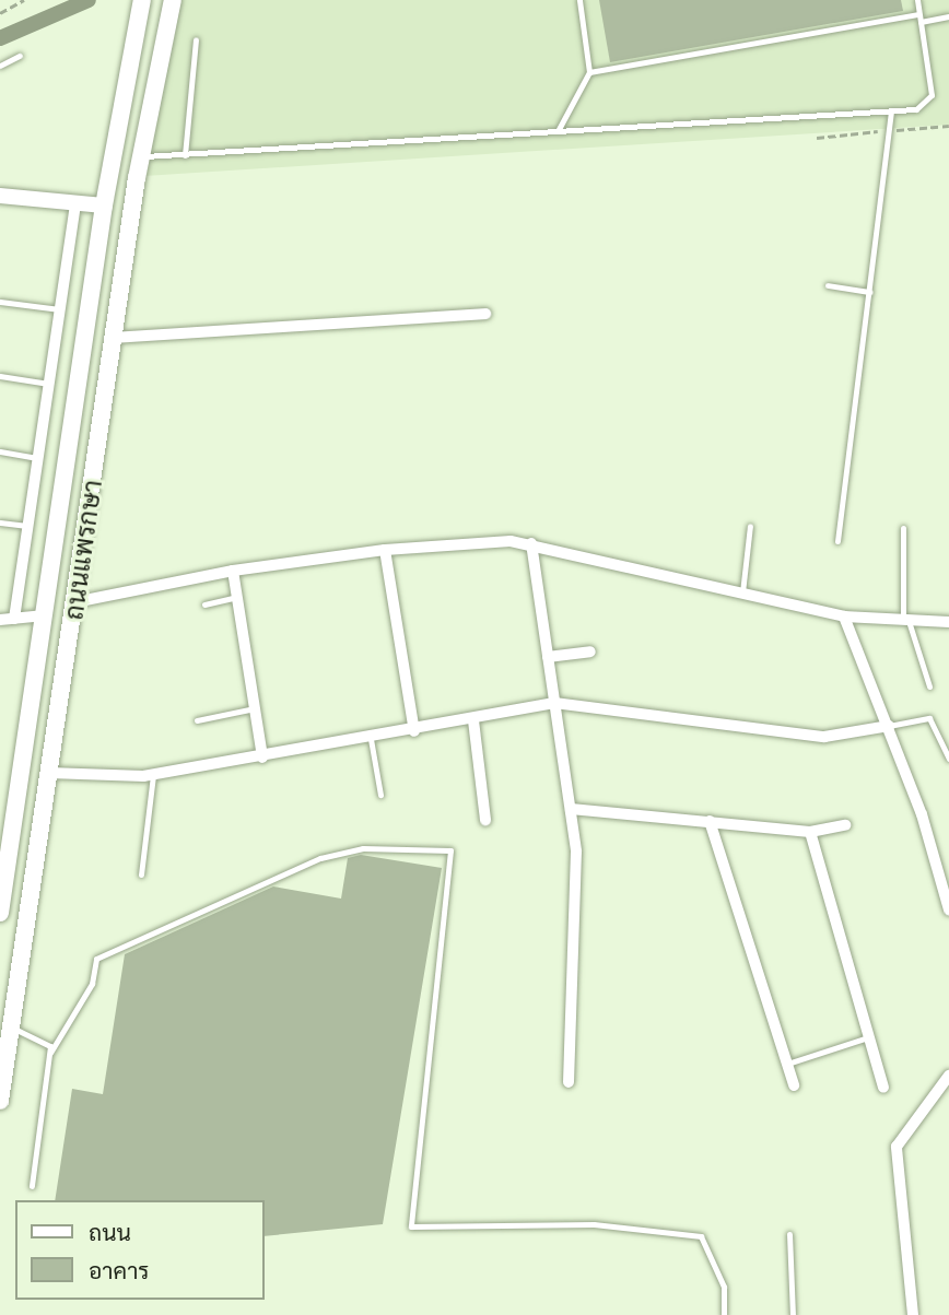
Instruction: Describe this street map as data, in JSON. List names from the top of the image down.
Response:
{
  "streets": {
    "main road": ["ถนนแพรกษา"]
  },
  "legend": ["ถนน", "อาคาร"]
}
